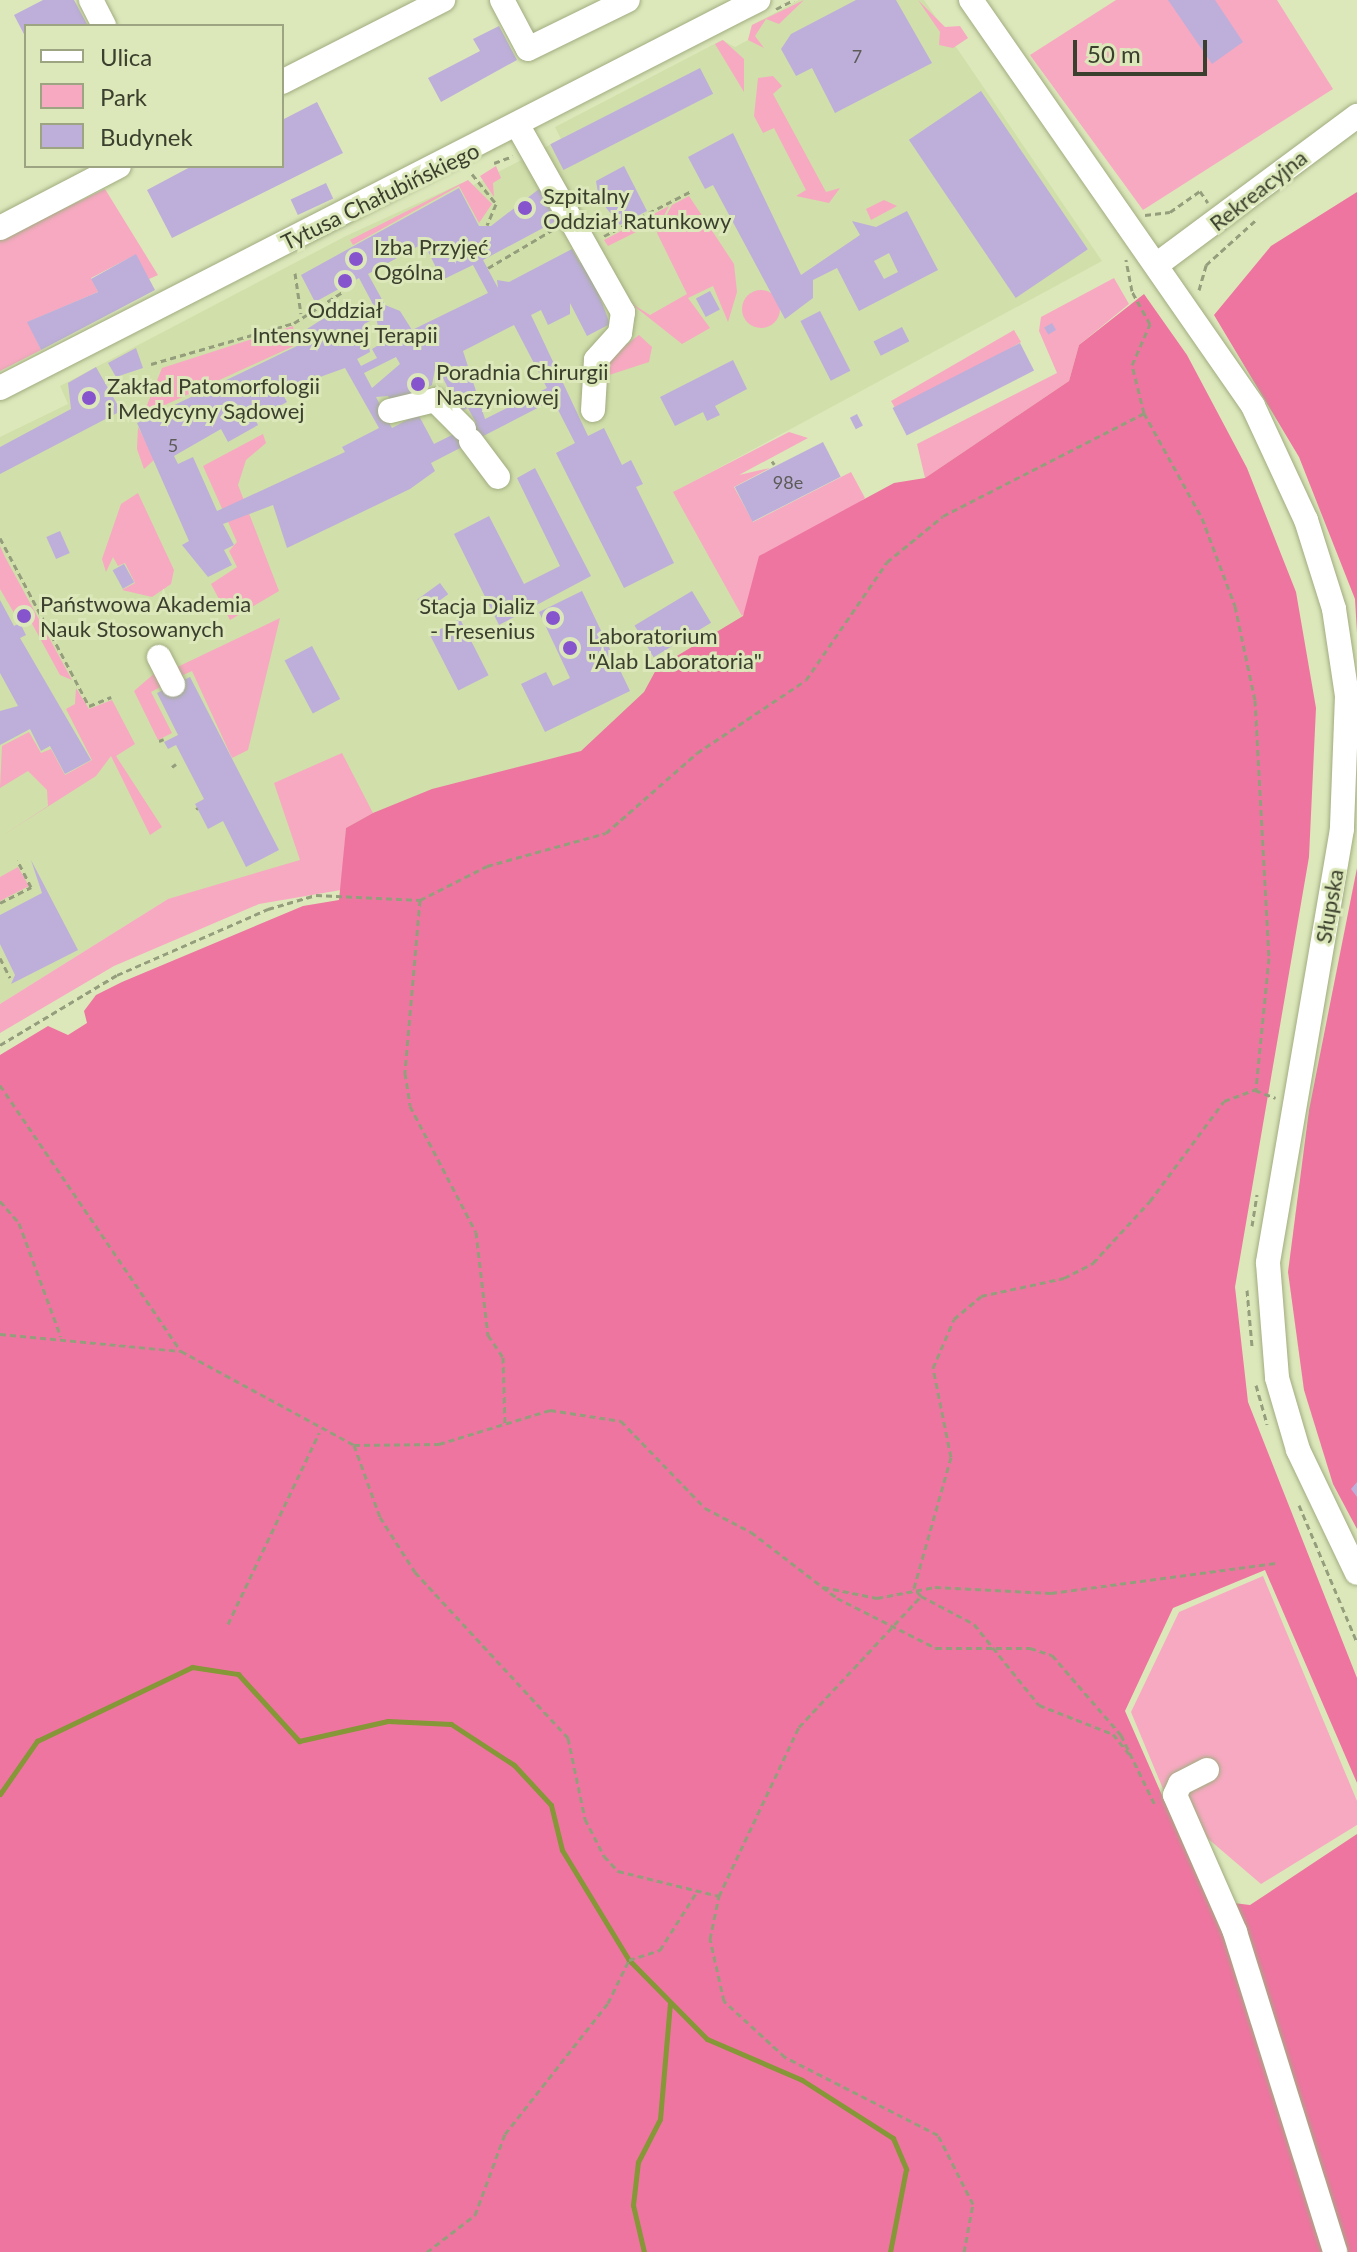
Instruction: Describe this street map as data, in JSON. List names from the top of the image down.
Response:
{
  "streets": {
    "street": ["Rekreacyjna", "Tytusa Chałubińskiego", "Słupska"]
  },
  "crossings": [
    ["Rekreacyjna", "Słupska"]
  ],
  "places": [
    "Szpitalny Oddział Ratunkowy",
    "Izba Przyjęć Ogólna",
    "Oddział Intensywnej Terapii",
    "Poradnia Chirurgii Naczyniowej",
    "Zakład Patomorfologii i Medycyny Sądowej",
    "Państwowa Akademia Nauk Stosowanych",
    "Stacja Dializ - Fresenius",
    "Laboratorium \"Alab Laboratoria\""
  ],
  "house_numbers": ["7", "5", "98e"],
  "legend": ["Ulica", "Park", "Budynek"],
  "scale_bar": "50 m"
}
